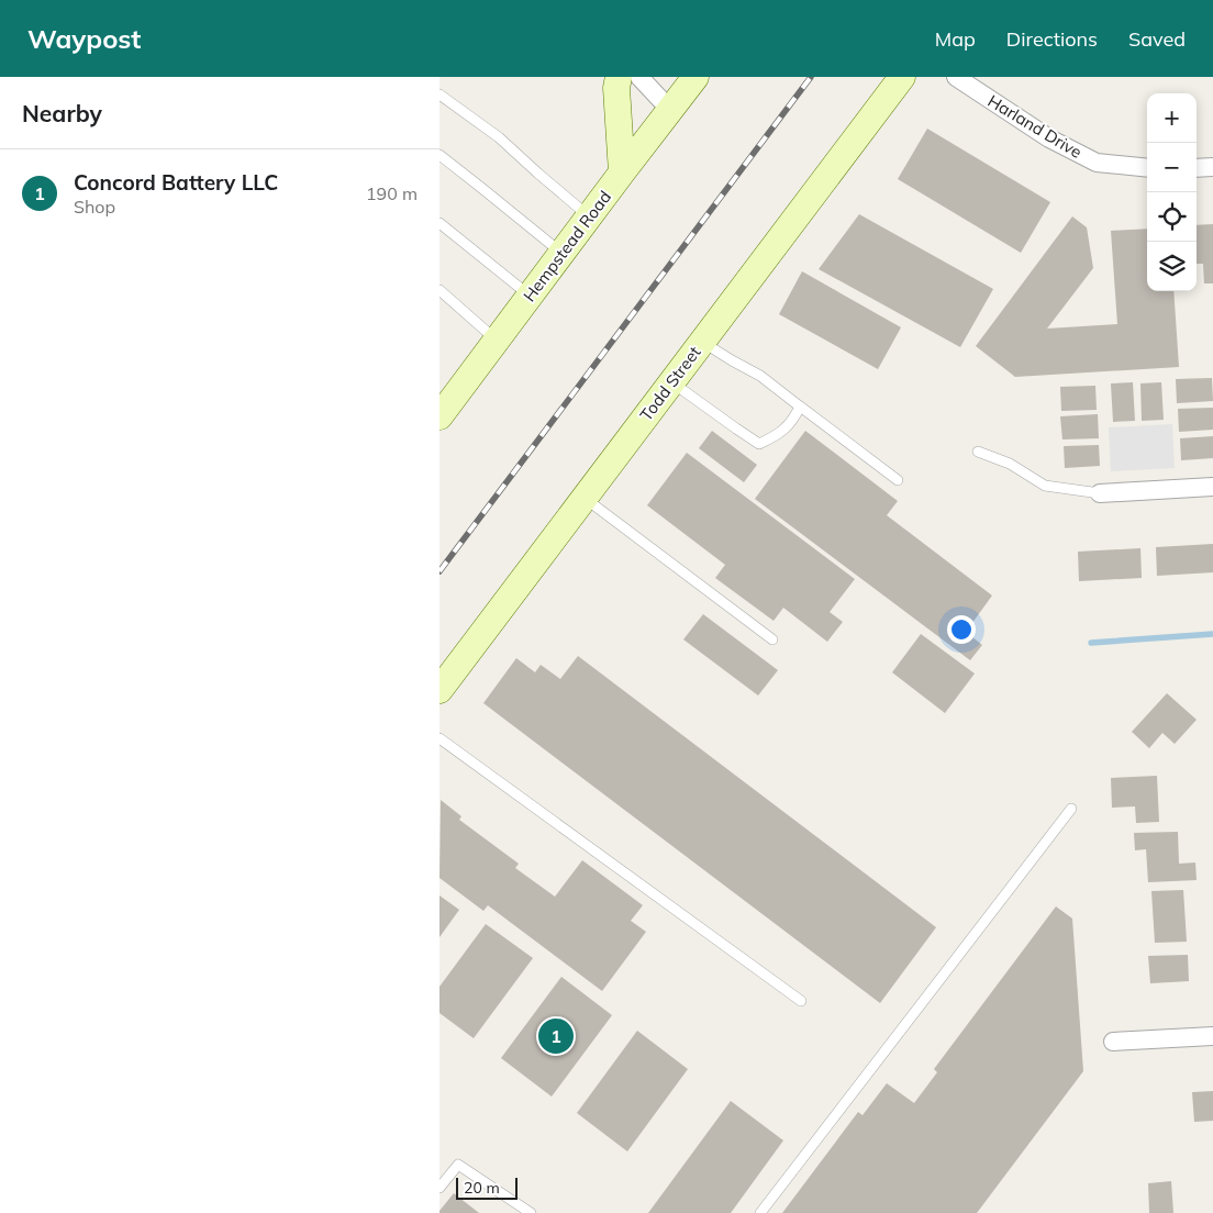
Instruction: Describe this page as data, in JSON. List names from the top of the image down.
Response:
{
  "streets": {
    "street": ["Harland Drive", "Hempstead Road", "Todd Street"]
  },
  "scale_bar": "20 m",
  "page": {
    "header": "Waypost",
    "nav": ["Map", "Directions", "Saved"],
    "heading": "Nearby",
    "map_buttons": ["+", "−"],
    "list": [
      {
        "mark": "1",
        "name": "Concord Battery LLC",
        "note": "Shop",
        "value": "190 m"
      }
    ],
    "pins": "1",
    "scale": "20 m"
  }
}
